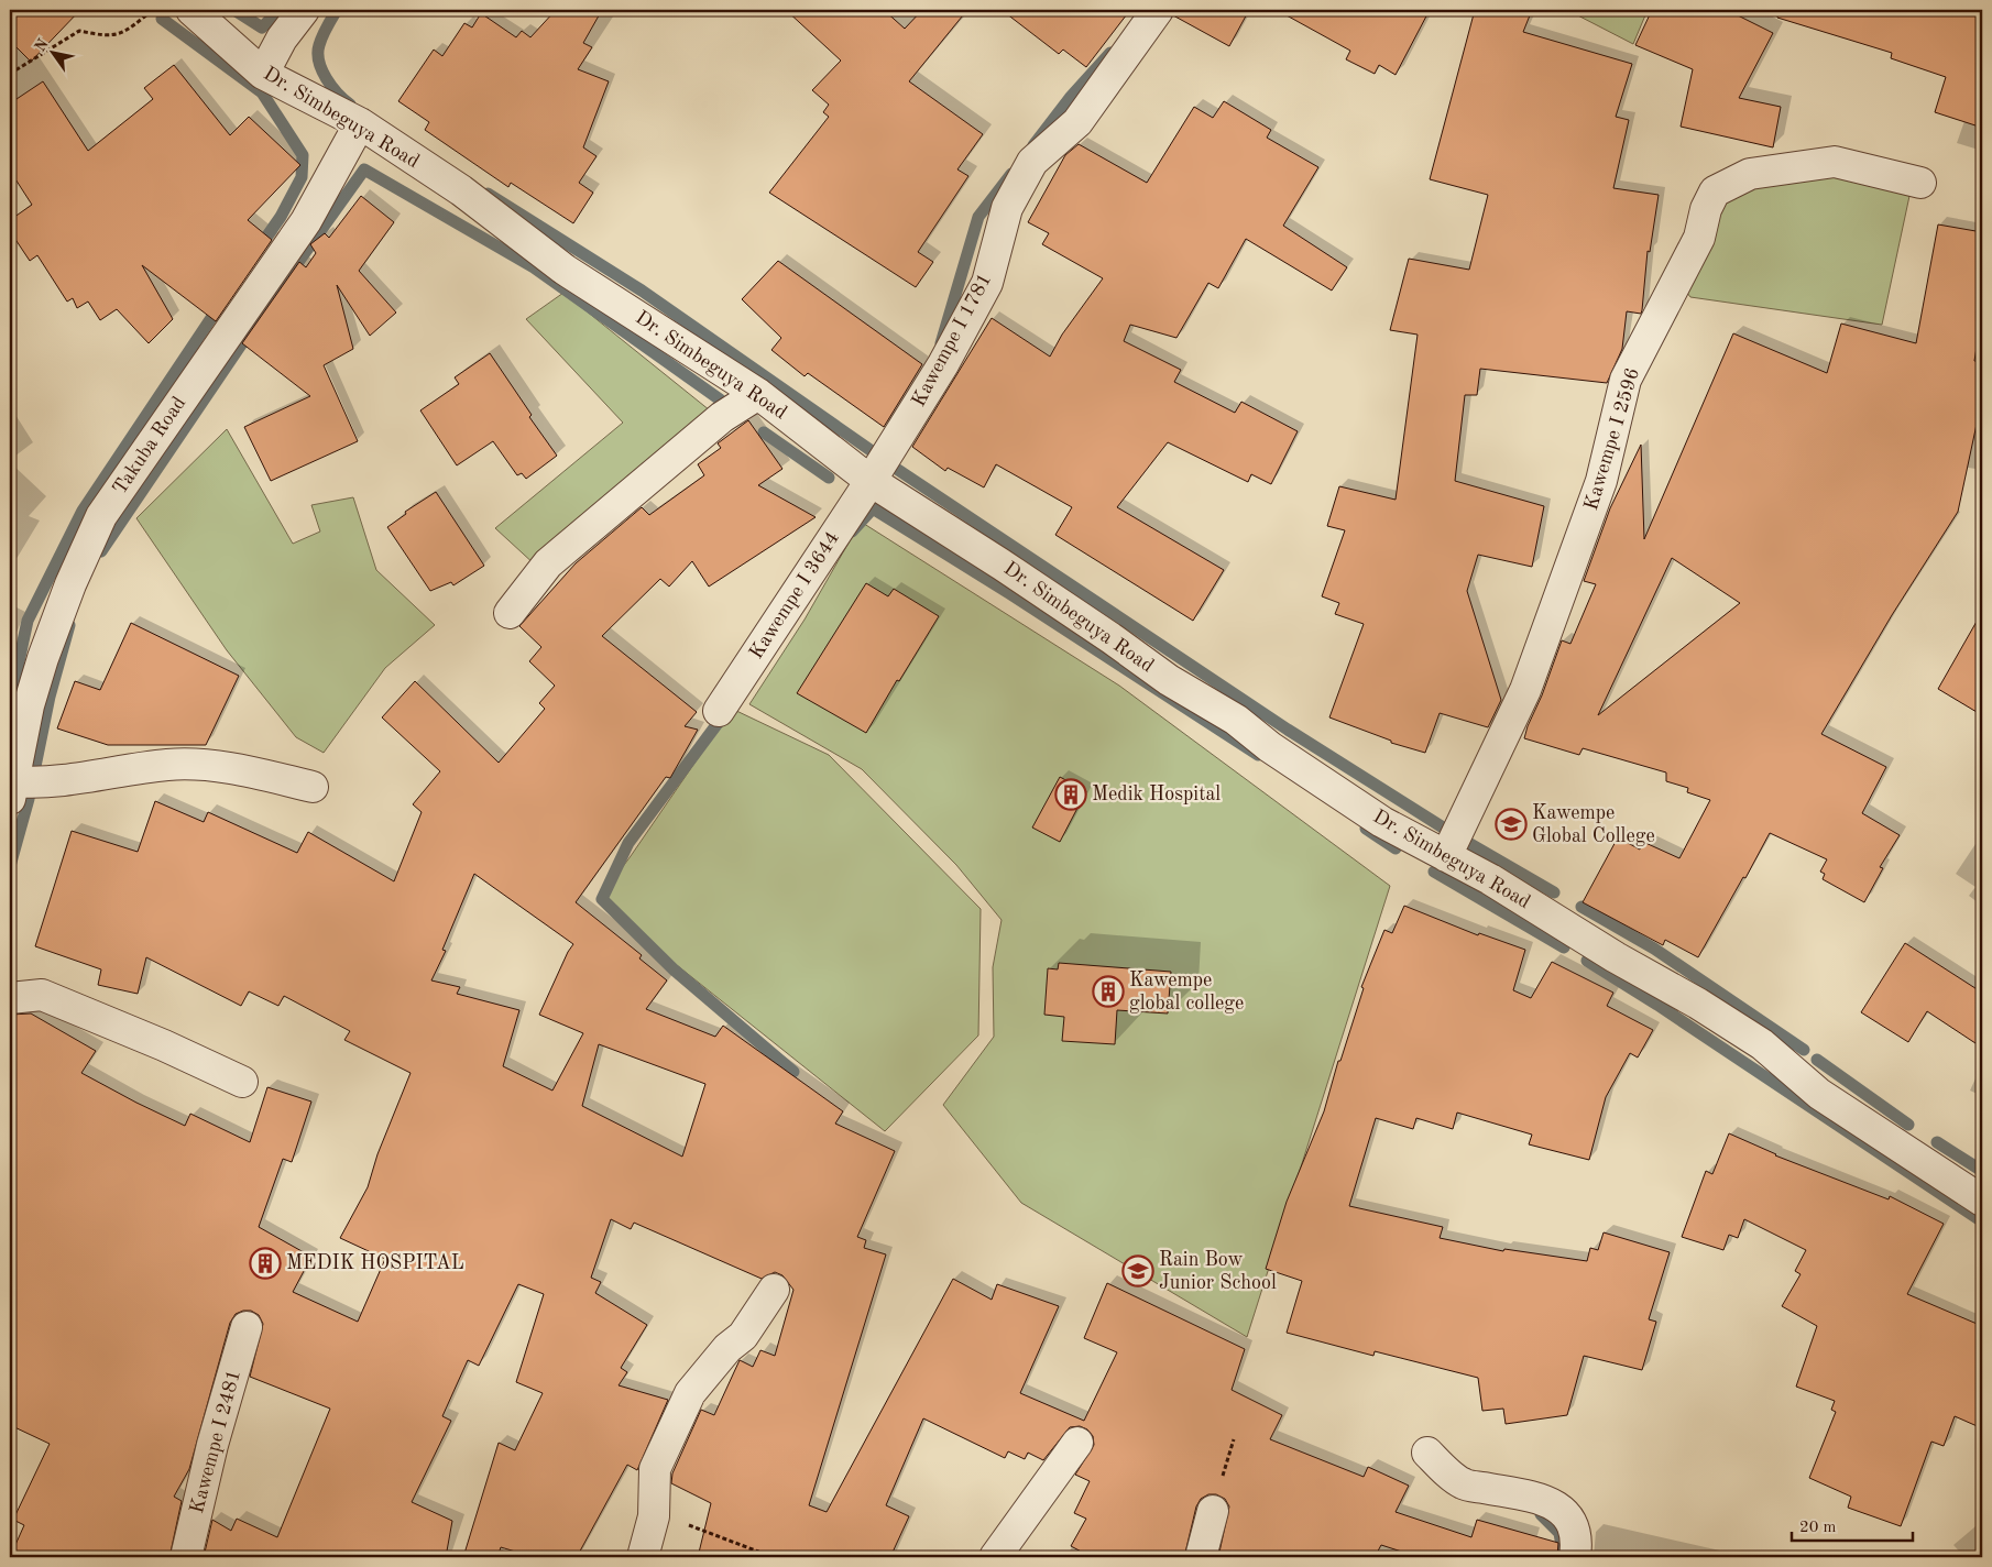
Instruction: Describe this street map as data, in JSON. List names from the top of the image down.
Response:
{
  "streets": {
    "street": [
      "Dr. Simbeguya Road",
      "Kawempe I 1781",
      "Kawempe I 2596",
      "Takuba Road",
      "Kawempe I 3644",
      "Kawempe I 2481"
    ]
  },
  "crossings": [
    ["Dr. Simbeguya Road", "Kawempe I 1781"],
    ["Dr. Simbeguya Road", "Kawempe I 2596"],
    ["Dr. Simbeguya Road", "Takuba Road"],
    ["Dr. Simbeguya Road", "Kawempe I 3644"],
    ["Kawempe I 1781", "Kawempe I 3644"]
  ],
  "places": {
    "building": ["Medik Hospital", "Kawempe global college", "MEDIK HOSPITAL"],
    "school or university": ["Kawempe Global College", "Rain Bow Junior School"]
  },
  "scale_bar": "20 m",
  "north": "top left"
}
